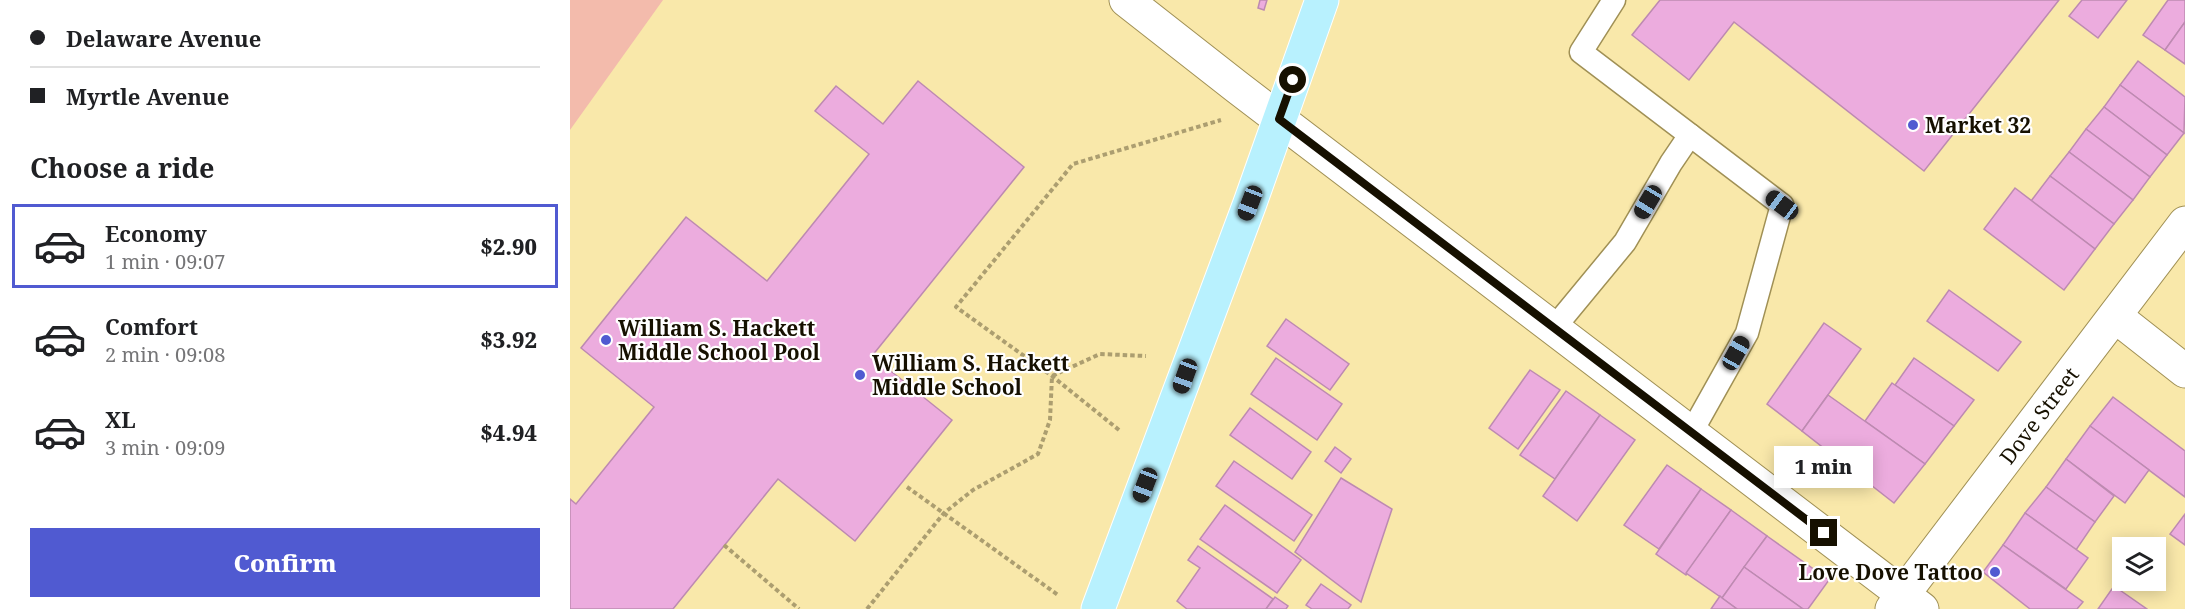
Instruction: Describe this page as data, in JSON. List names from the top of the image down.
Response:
{
  "streets": {
    "street": ["Dove Street"]
  },
  "places": [
    "Market 32",
    "William S. Hackett Middle School Pool",
    "William S. Hackett Middle School",
    "Love Dove Tattoo"
  ],
  "page": {
    "banner": ["Delaware Avenue", "Myrtle Avenue"],
    "heading": "Choose a ride",
    "list": [
      {
        "name": "Economy",
        "note": "1 min · 09:07",
        "value": "$2.90"
      },
      {
        "name": "Comfort",
        "note": "2 min · 09:08",
        "value": "$3.92"
      },
      {
        "name": "XL",
        "note": "3 min · 09:09",
        "value": "$4.94"
      }
    ],
    "bubble": "1 min",
    "buttons": "Confirm"
  }
}
